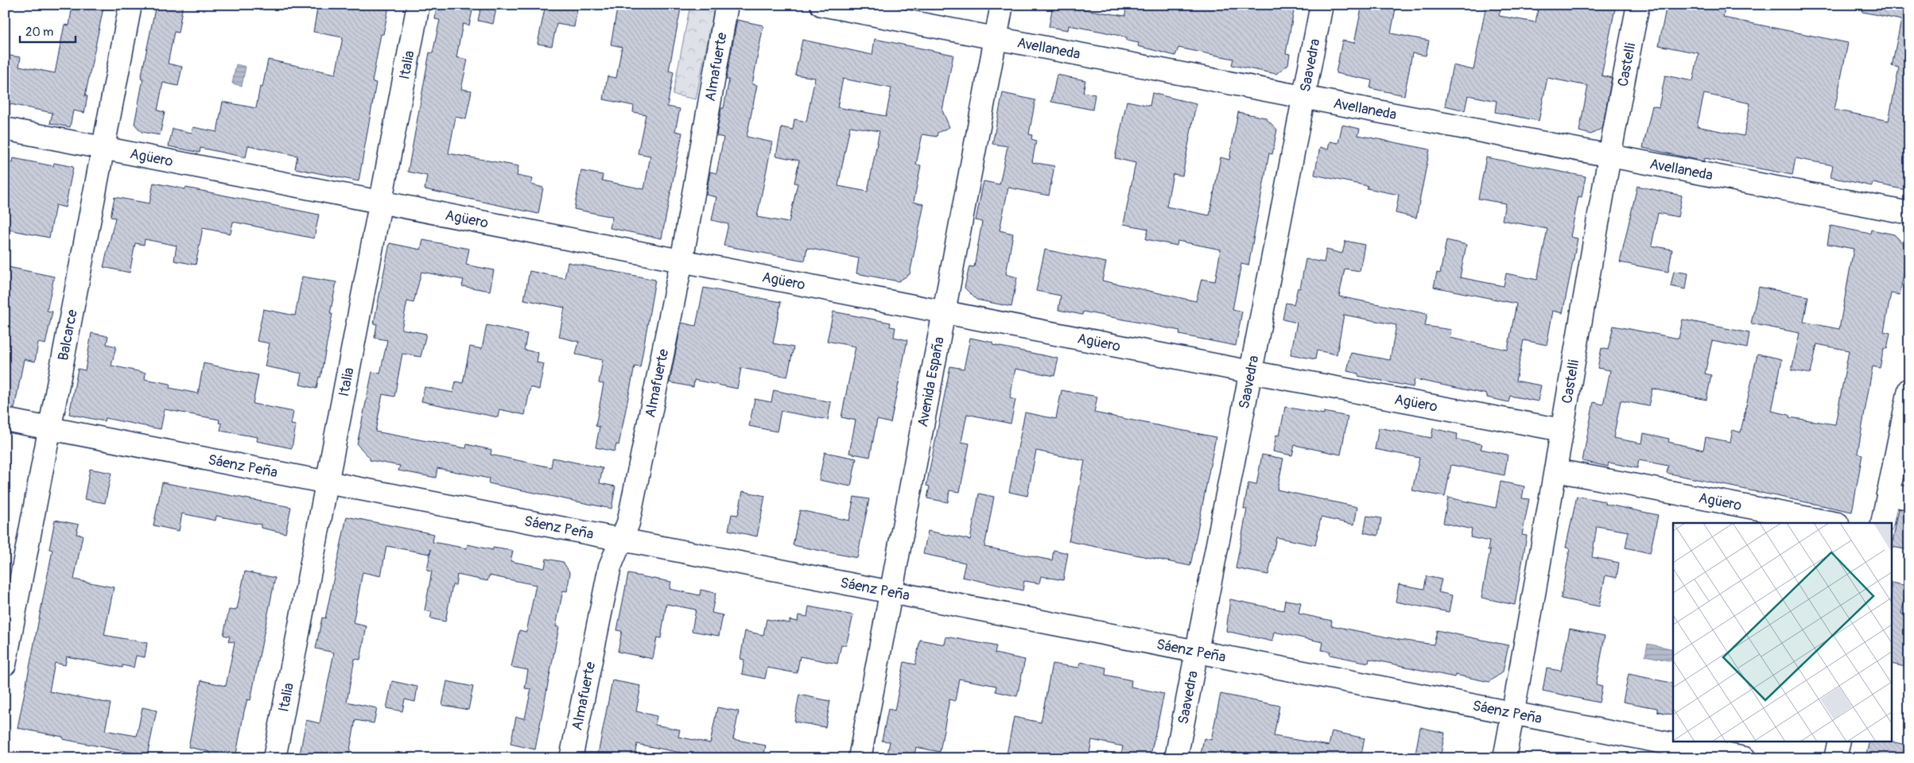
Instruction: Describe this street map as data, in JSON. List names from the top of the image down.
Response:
{
  "streets": {
    "street": [
      "Avellaneda",
      "Castelli",
      "Italia",
      "Saavedra",
      "Almafuerte",
      "Agüero",
      "Balcarce",
      "Avenida España",
      "Sáenz Peña"
    ]
  },
  "crossings": [
    ["Avellaneda", "Castelli"],
    ["Avellaneda", "Saavedra"],
    ["Avellaneda", "Avenida España"],
    ["Castelli", "Agüero"],
    ["Castelli", "Sáenz Peña"],
    ["Italia", "Agüero"],
    ["Italia", "Sáenz Peña"],
    ["Saavedra", "Agüero"],
    ["Saavedra", "Sáenz Peña"],
    ["Almafuerte", "Agüero"],
    ["Almafuerte", "Sáenz Peña"],
    ["Agüero", "Balcarce"],
    ["Agüero", "Avenida España"],
    ["Balcarce", "Sáenz Peña"],
    ["Avenida España", "Sáenz Peña"]
  ],
  "scale_bar": "20 m"
}
